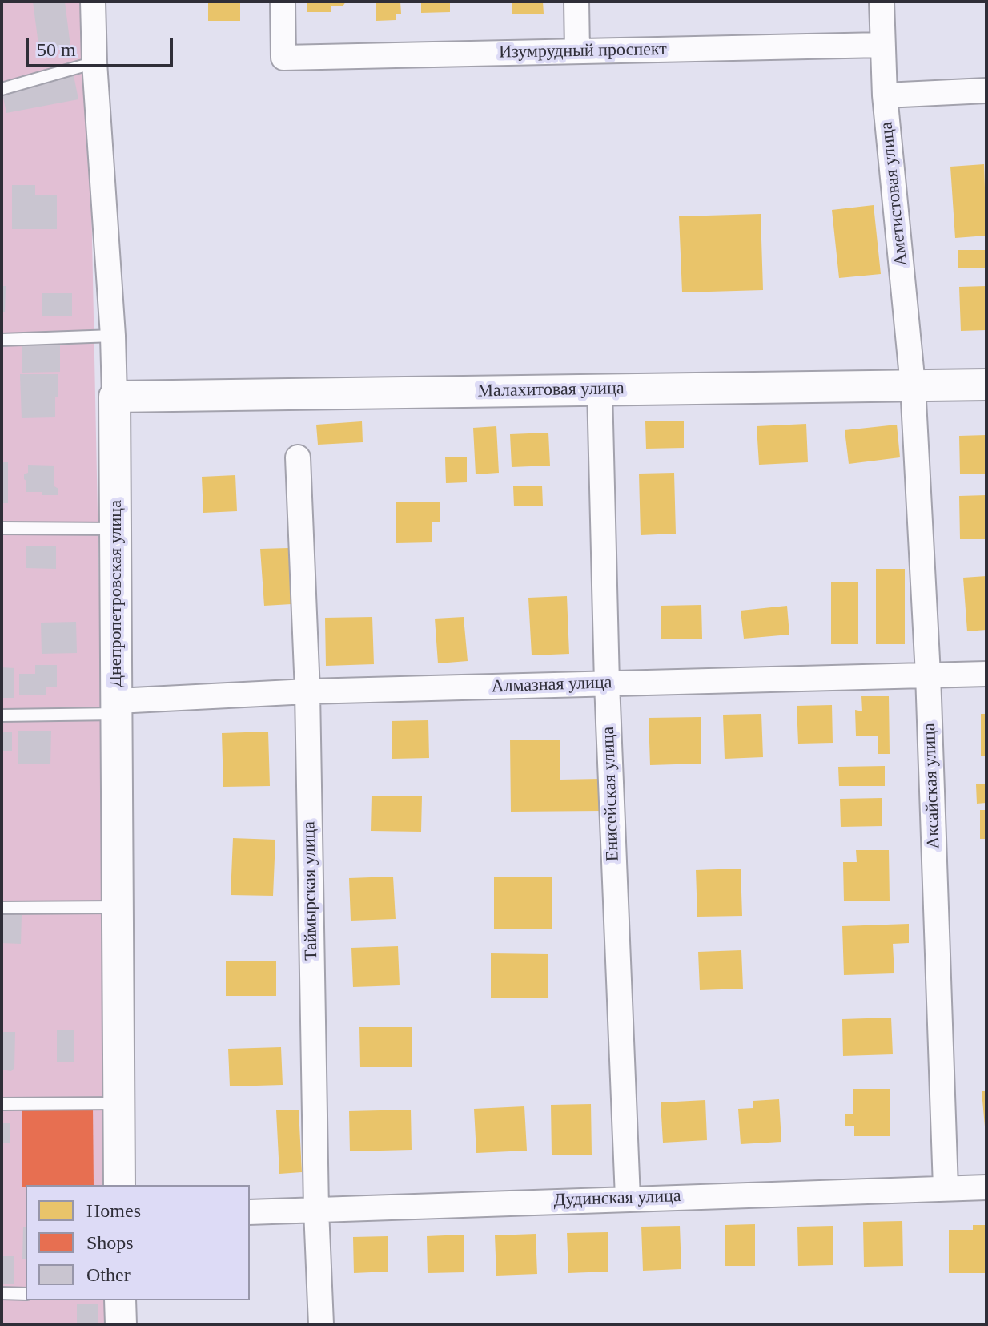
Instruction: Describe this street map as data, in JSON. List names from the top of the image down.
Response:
{
  "streets": {
    "street": [
      "Изумрудный проспект",
      "Аметистовая улица",
      "Малахитовая улица",
      "Днепропетровская улица",
      "Алмазная улица",
      "Аксайская улица",
      "Енисейская улица",
      "Таймырская улица",
      "Дудинская улица"
    ]
  },
  "crossings": [
    ["Изумрудный проспект", "Аметистовая улица"],
    ["Аметистовая улица", "Малахитовая улица"],
    ["Аметистовая улица", "Аксайская улица"],
    ["Малахитовая улица", "Днепропетровская улица"],
    ["Малахитовая улица", "Аксайская улица"],
    ["Малахитовая улица", "Енисейская улица"],
    ["Днепропетровская улица", "Алмазная улица"],
    ["Алмазная улица", "Аксайская улица"],
    ["Алмазная улица", "Енисейская улица"],
    ["Алмазная улица", "Таймырская улица"],
    ["Аксайская улица", "Дудинская улица"],
    ["Енисейская улица", "Дудинская улица"],
    ["Таймырская улица", "Дудинская улица"]
  ],
  "legend": ["Homes", "Shops", "Other"],
  "scale_bar": "50 m"
}
